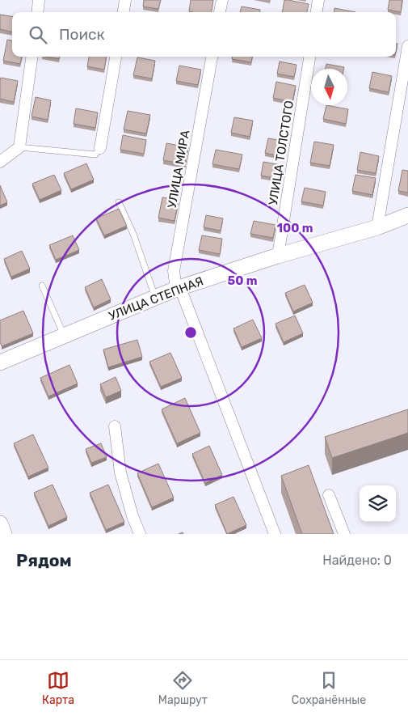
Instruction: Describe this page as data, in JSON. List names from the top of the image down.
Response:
{
  "streets": {
    "street": ["УЛИЦА ТОЛСТОГО", "УЛИЦА МИРА", "УЛИЦА СТЕПНАЯ"]
  },
  "crossings": [
    ["УЛИЦА ТОЛСТОГО", "УЛИЦА СТЕПНАЯ"],
    ["УЛИЦА МИРА", "УЛИЦА СТЕПНАЯ"]
  ],
  "north": "bottom",
  "page": {
    "search": "Поиск",
    "heading": ["Рядом", "Найдено: 0"],
    "nav": ["Карта", "Маршрут", "Сохранённые"]
  },
  "rings": ["100 m", "50 m"]
}
